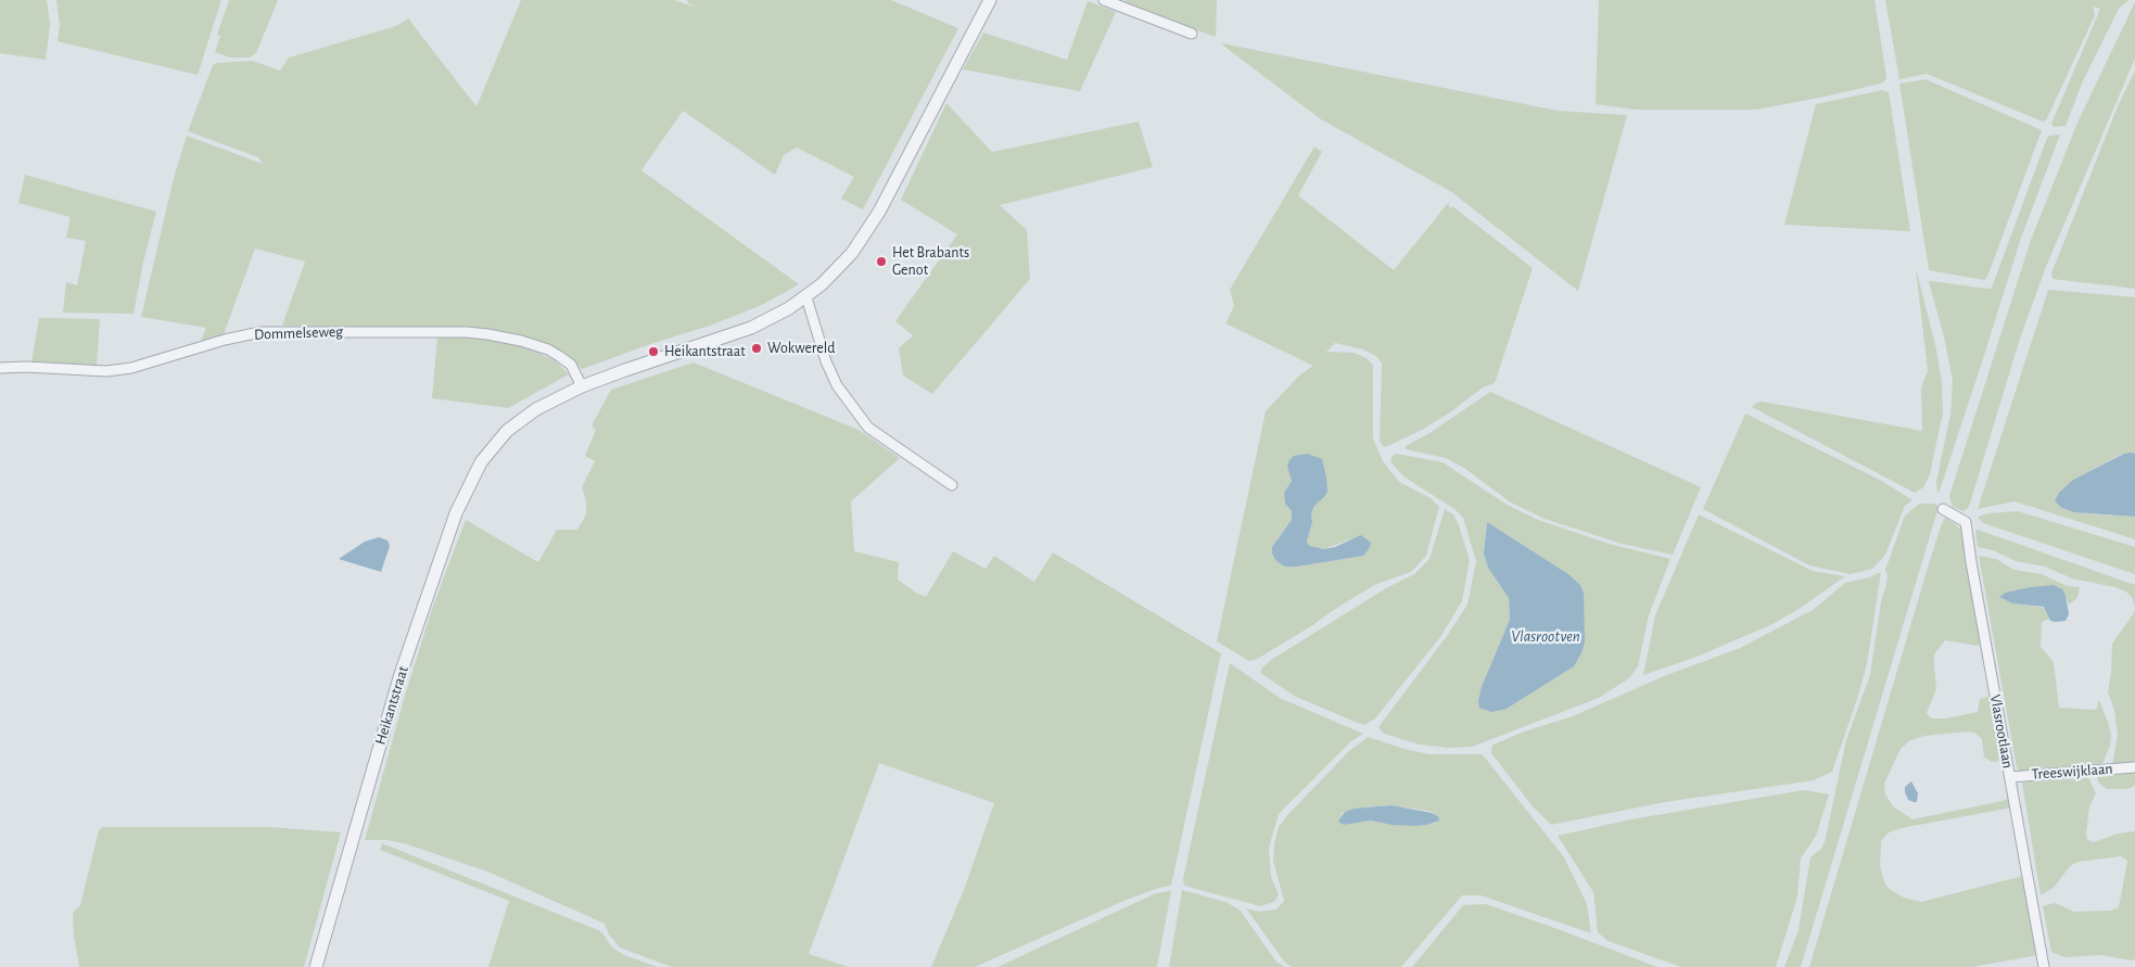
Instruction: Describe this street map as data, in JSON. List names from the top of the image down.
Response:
{
  "streets": {
    "street": [
      "Dommelseweg",
      "Heikantstraat",
      "Vlasrootlaan",
      "Treeswijklaan"
    ]
  },
  "crossings": [
    ["Dommelseweg", "Heikantstraat"],
    ["Vlasrootlaan", "Treeswijklaan"]
  ],
  "water": ["Vlasrootven"],
  "places": ["Het Brabants Genot", "Wokwereld", "Heikantstraat"]
}
